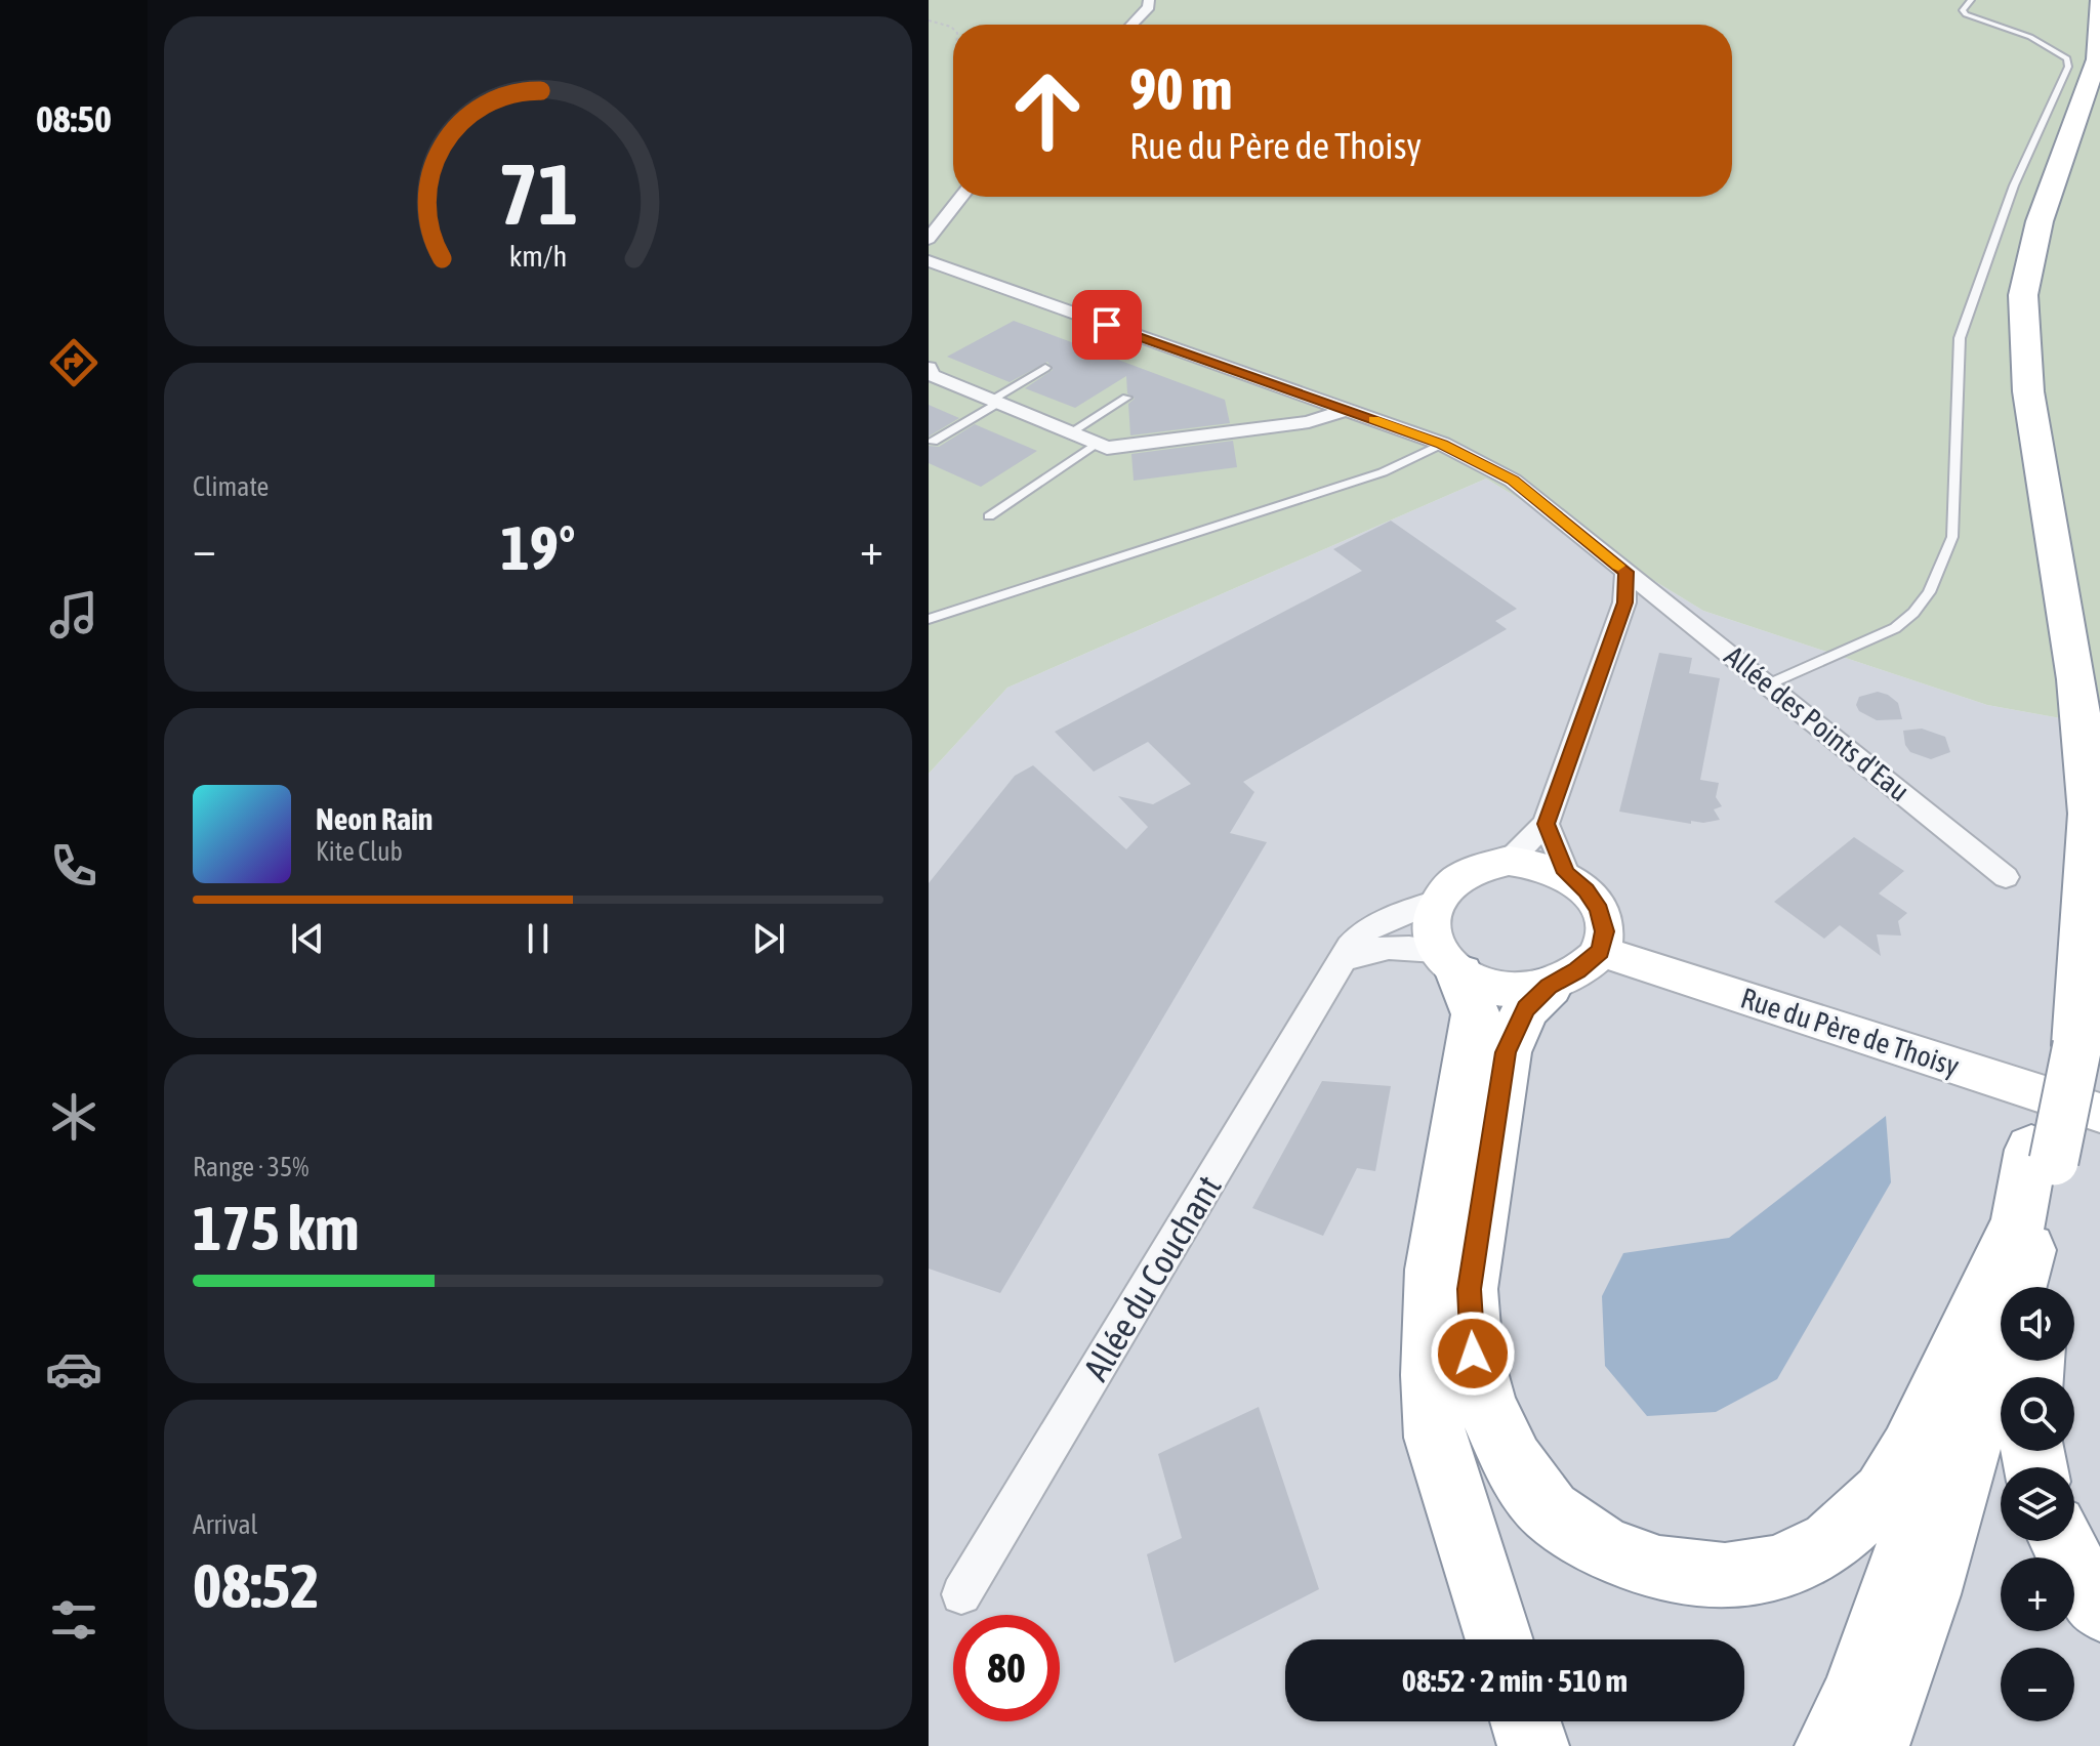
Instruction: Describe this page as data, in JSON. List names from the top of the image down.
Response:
{
  "streets": {
    "main road": ["Rue du Père de Thoisy"],
    "street": ["Allée des Points d'Eau", "Allée du Couchant"]
  },
  "crossings": [
    ["Rue du Père de Thoisy", "Allée du Couchant"]
  ],
  "page": {
    "tabs": "08:50",
    "turn": ["90 m", "Rue du Père de Thoisy"],
    "tile": [
      "Climate",
      ["Range · 35%", "175 km"],
      ["Arrival", "08:52"]
    ],
    "heat": ["−", "19°", "+"],
    "song": ["Neon Rain", "Kite Club"],
    "map_buttons": ["+", "−"],
    "limit": "80",
    "trip": "08:52 · 2 min · 510 m",
    "gauge": ["71", "km/h"]
  }
}
